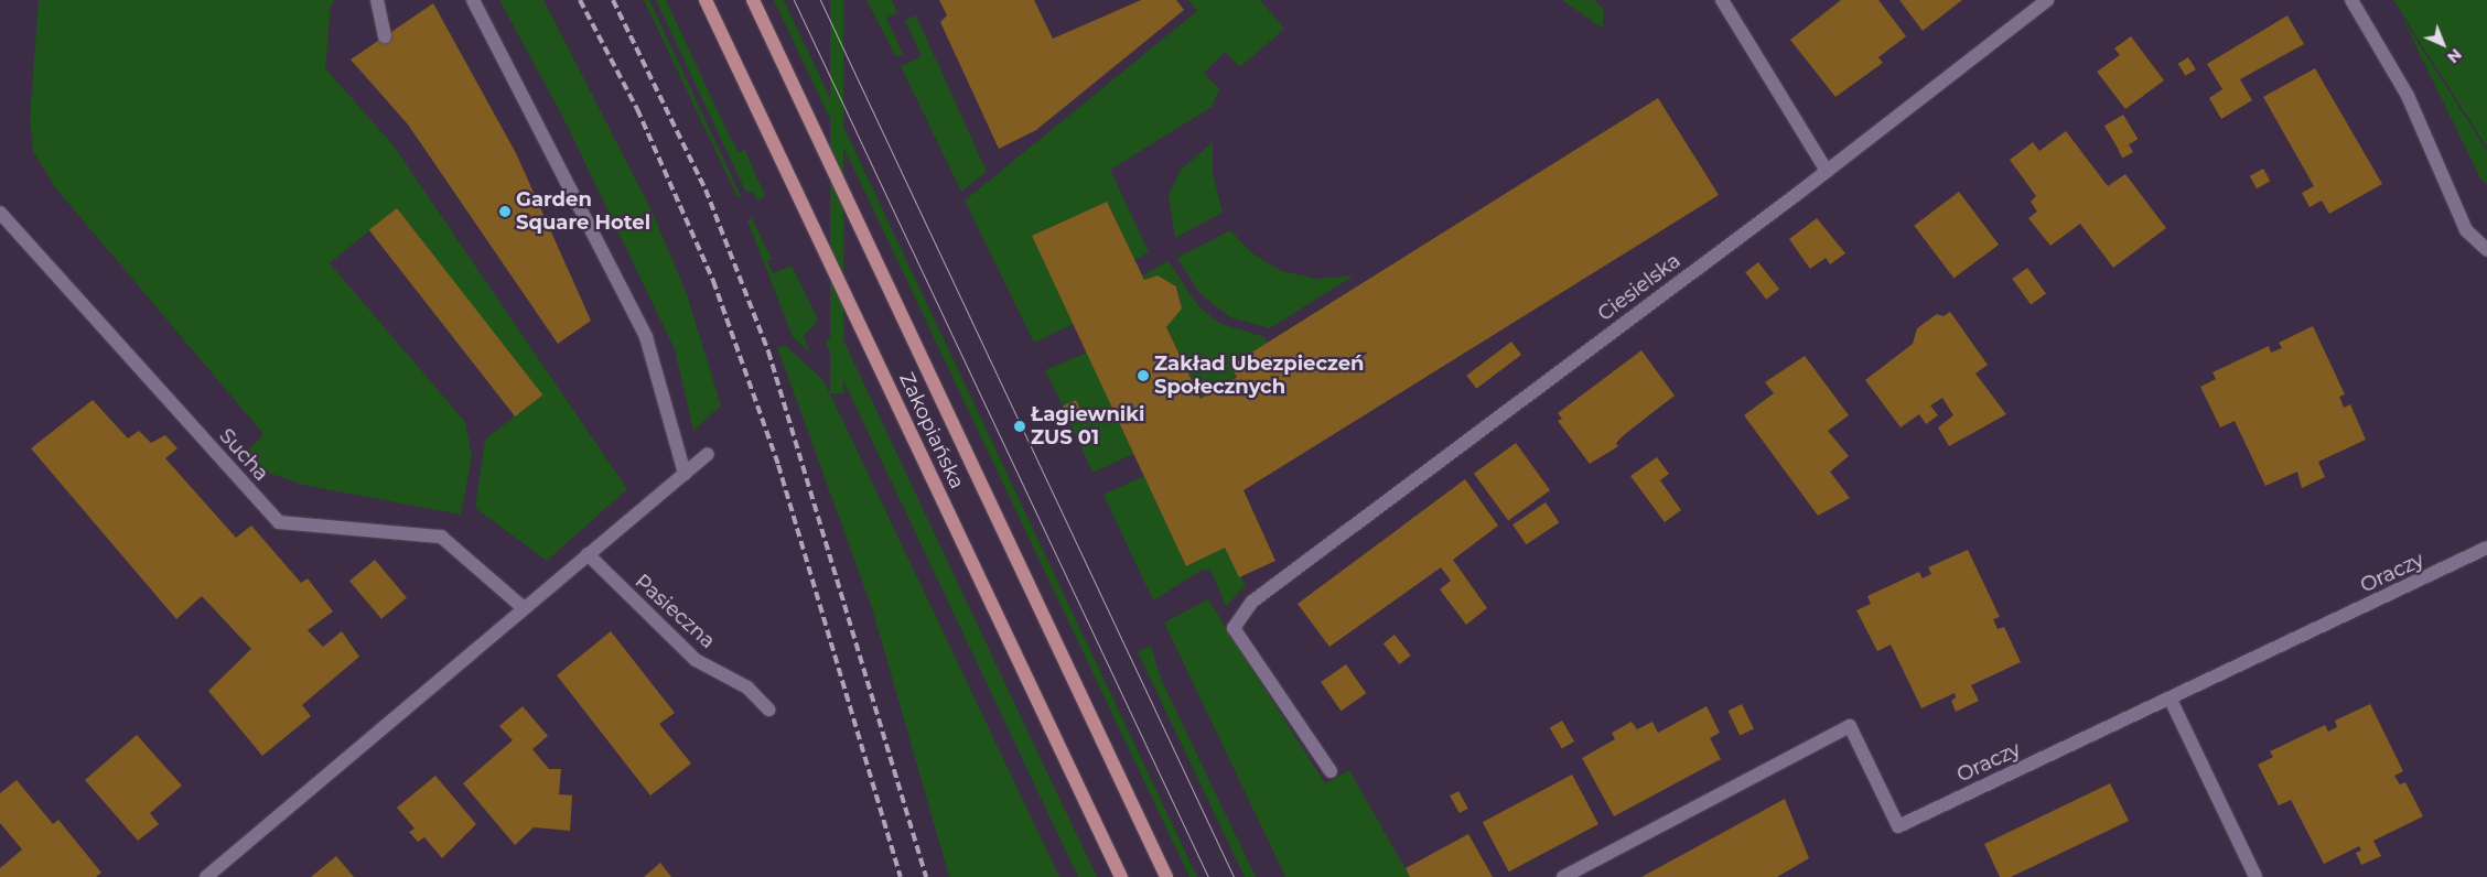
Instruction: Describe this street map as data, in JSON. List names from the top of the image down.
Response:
{
  "streets": {
    "main road": ["Zakopiańska"],
    "street": [
      "Ciesielska",
      "Sucha",
      "Oraczy",
      "Pasieczna"
    ]
  },
  "places": ["Garden Square Hotel", "Zakład Ubezpieczeń Społecznych", "Łagiewniki ZUS 01"],
  "north": "bottom right"
}
